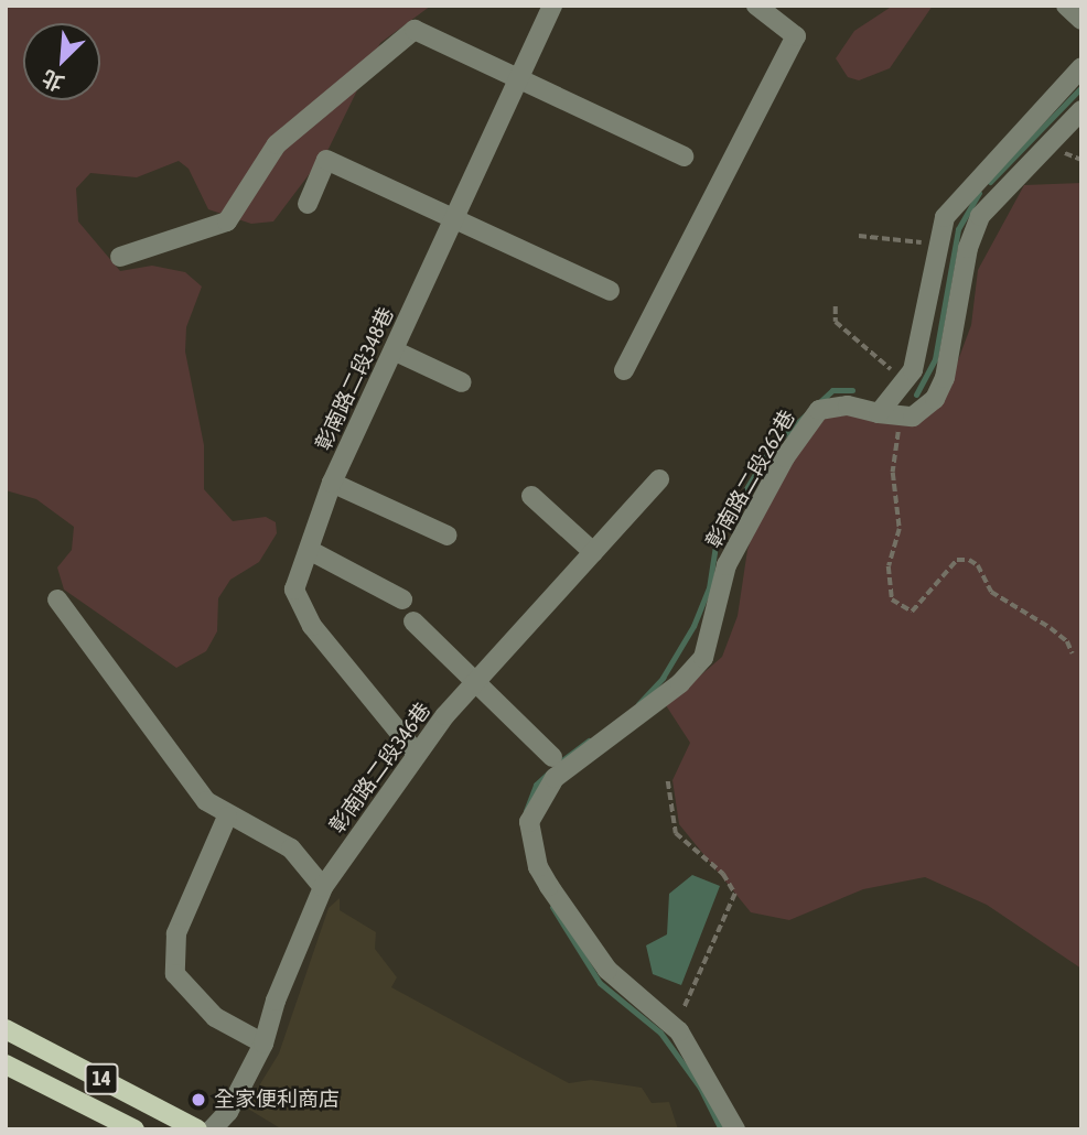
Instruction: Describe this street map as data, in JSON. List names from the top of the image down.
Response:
{
  "streets": {
    "main road": ["14"],
    "street": ["彰南路二段348巷", "彰南路二段262巷", "彰南路二段346巷"]
  },
  "crossings": [
    ["彰南路二段348巷", "彰南路二段346巷"]
  ],
  "places": ["全家便利商店"],
  "north": "bottom left"
}
